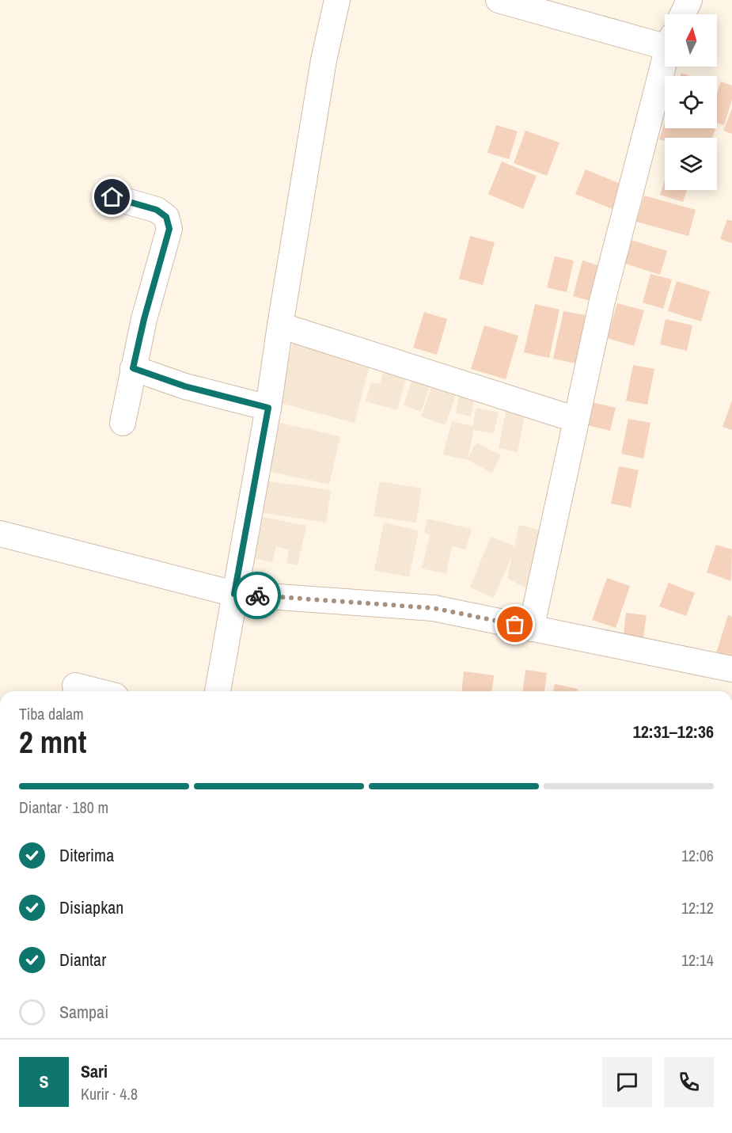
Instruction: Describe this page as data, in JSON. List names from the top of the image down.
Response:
{
  "north": "top",
  "page": {
    "heading": ["2 mnt", "Tiba dalam", "12:31–12:36"],
    "panel": ["Sari", "Kurir · 4.8"],
    "bar": "Diantar · 180 m",
    "list": [
      ["Diterima", "12:06"],
      ["Disiapkan", "12:12"],
      ["Diantar", "12:14"],
      "Sampai"
    ],
    "round": "S"
  }
}
